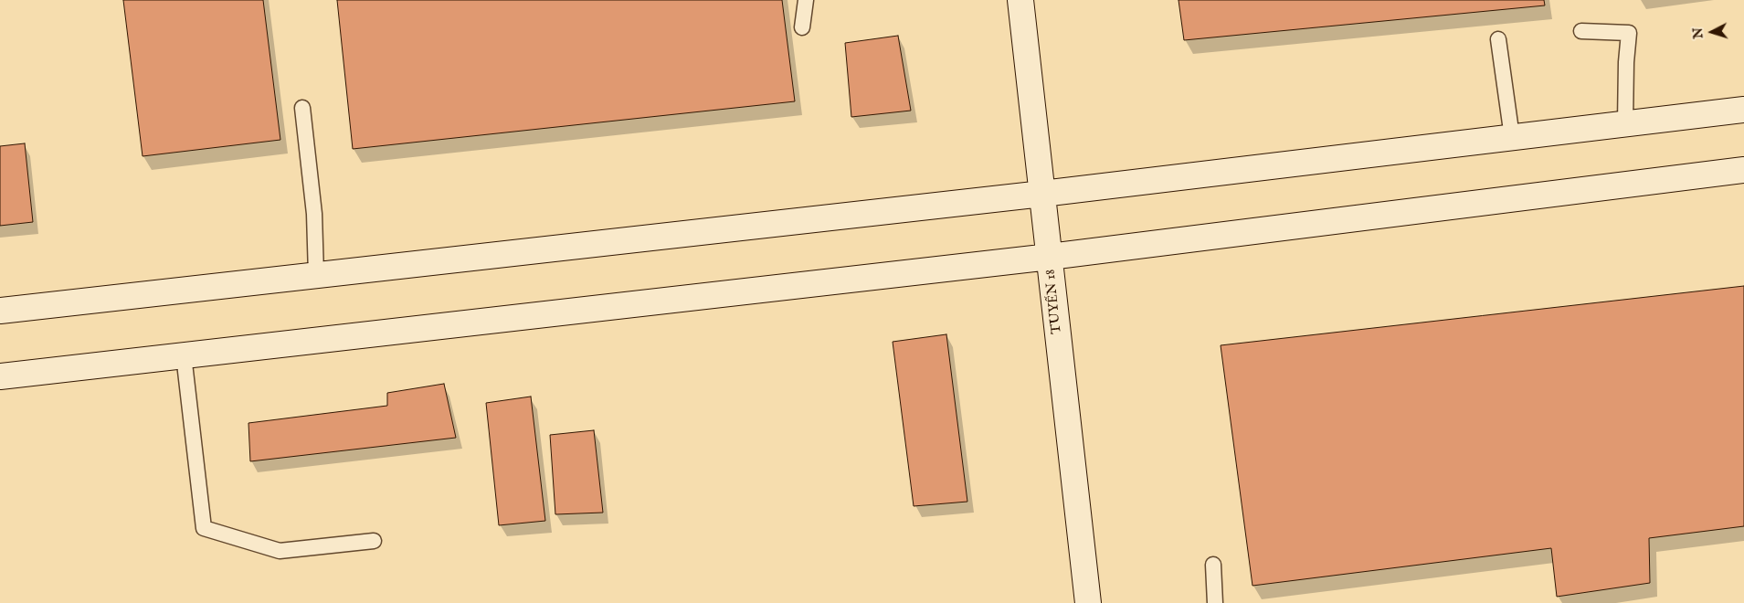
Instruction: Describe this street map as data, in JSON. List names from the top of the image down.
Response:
{
  "streets": {
    "street": ["TUYẾN 18"]
  },
  "north": "left"
}
